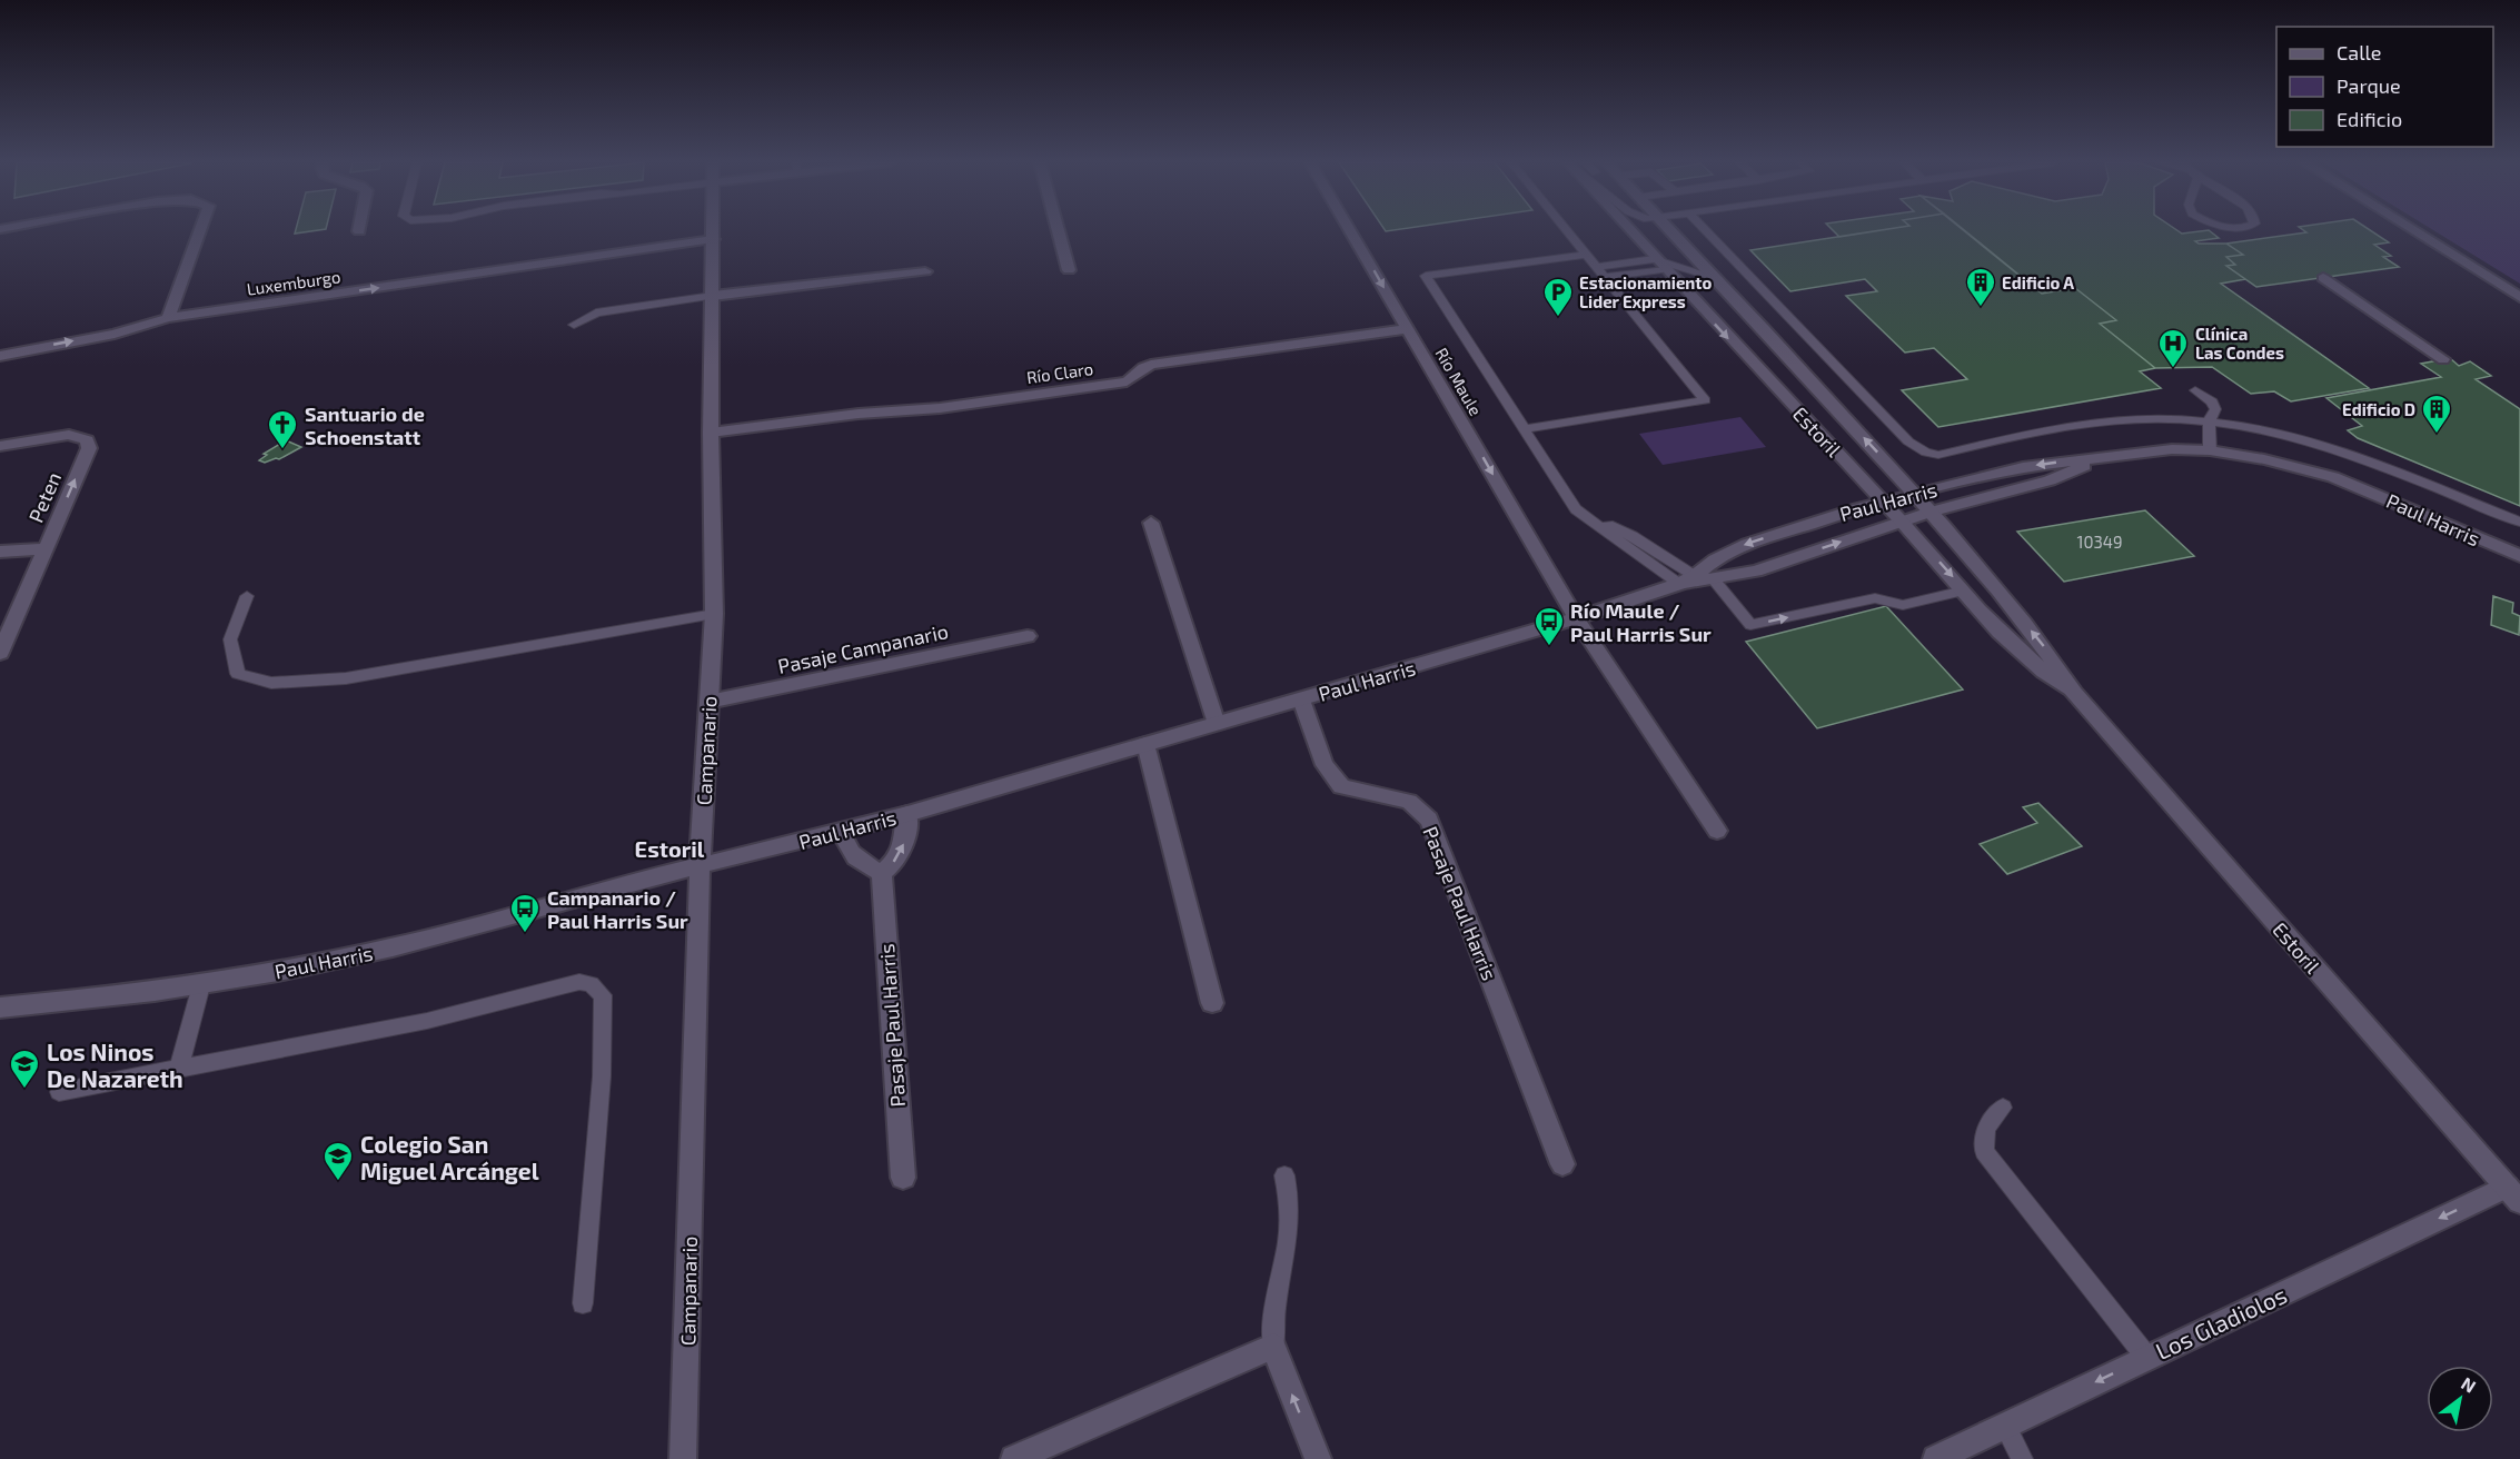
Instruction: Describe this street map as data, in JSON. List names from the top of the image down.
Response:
{
  "streets": {
    "street": [
      "Luxemburgo",
      "Río Claro",
      "Río Maule",
      "Estoril",
      "Peten",
      "Paul Harris",
      "Pasaje Campanario",
      "Campanario",
      "Pasaje Paul Harris",
      "Los Gladiolos"
    ]
  },
  "crossings": [
    ["Luxemburgo", "Campanario"],
    ["Río Claro", "Río Maule"],
    ["Río Claro", "Campanario"],
    ["Río Maule", "Paul Harris"],
    ["Estoril", "Paul Harris"],
    ["Estoril", "Los Gladiolos"],
    ["Paul Harris", "Campanario"],
    ["Paul Harris", "Pasaje Paul Harris"],
    ["Pasaje Campanario", "Campanario"]
  ],
  "one_way": ["Luxemburgo", "Río Maule", "Los Gladiolos"],
  "districts": ["Estoril"],
  "places": {
    "building": ["Edificio A", "Edificio D"],
    "parking": ["Estacionamiento Lider Express"],
    "hospital": ["Clínica Las Condes"],
    "church": ["Santuario de Schoenstatt"],
    "bus stop": ["Río Maule / Paul Harris Sur", "Campanario / Paul Harris Sur"],
    "school or university": ["Los Ninos De Nazareth", "Colegio San Miguel Arcángel"]
  },
  "house_numbers": ["10349"],
  "legend": ["Calle", "Parque", "Edificio"],
  "north": "top right"
}
